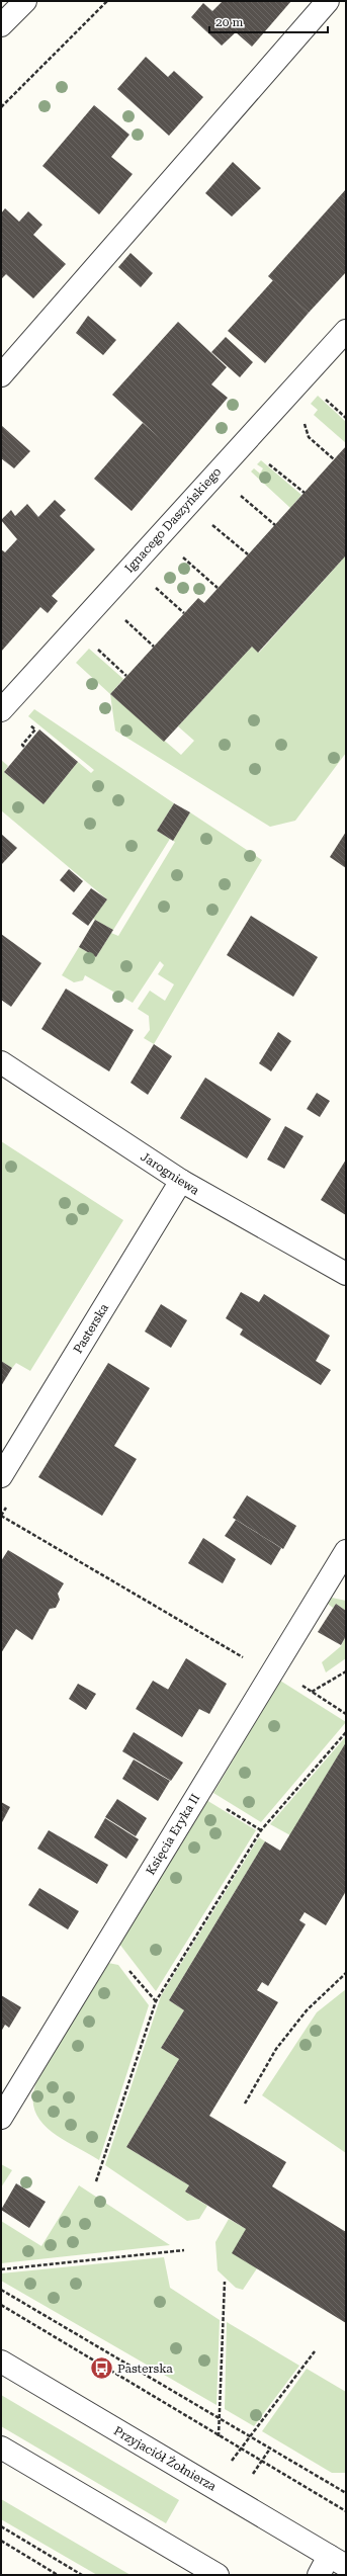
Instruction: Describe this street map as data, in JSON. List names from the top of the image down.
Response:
{
  "streets": {
    "street": [
      "Ignacego Daszyńskiego",
      "Jarogniewa",
      "Pasterska",
      "Księcia Eryka II",
      "Przyjaciół Żołnierza"
    ]
  },
  "crossings": [
    ["Jarogniewa", "Pasterska"]
  ],
  "places": {
    "bus stop": ["Pasterska"]
  },
  "scale_bar": "20 m"
}
